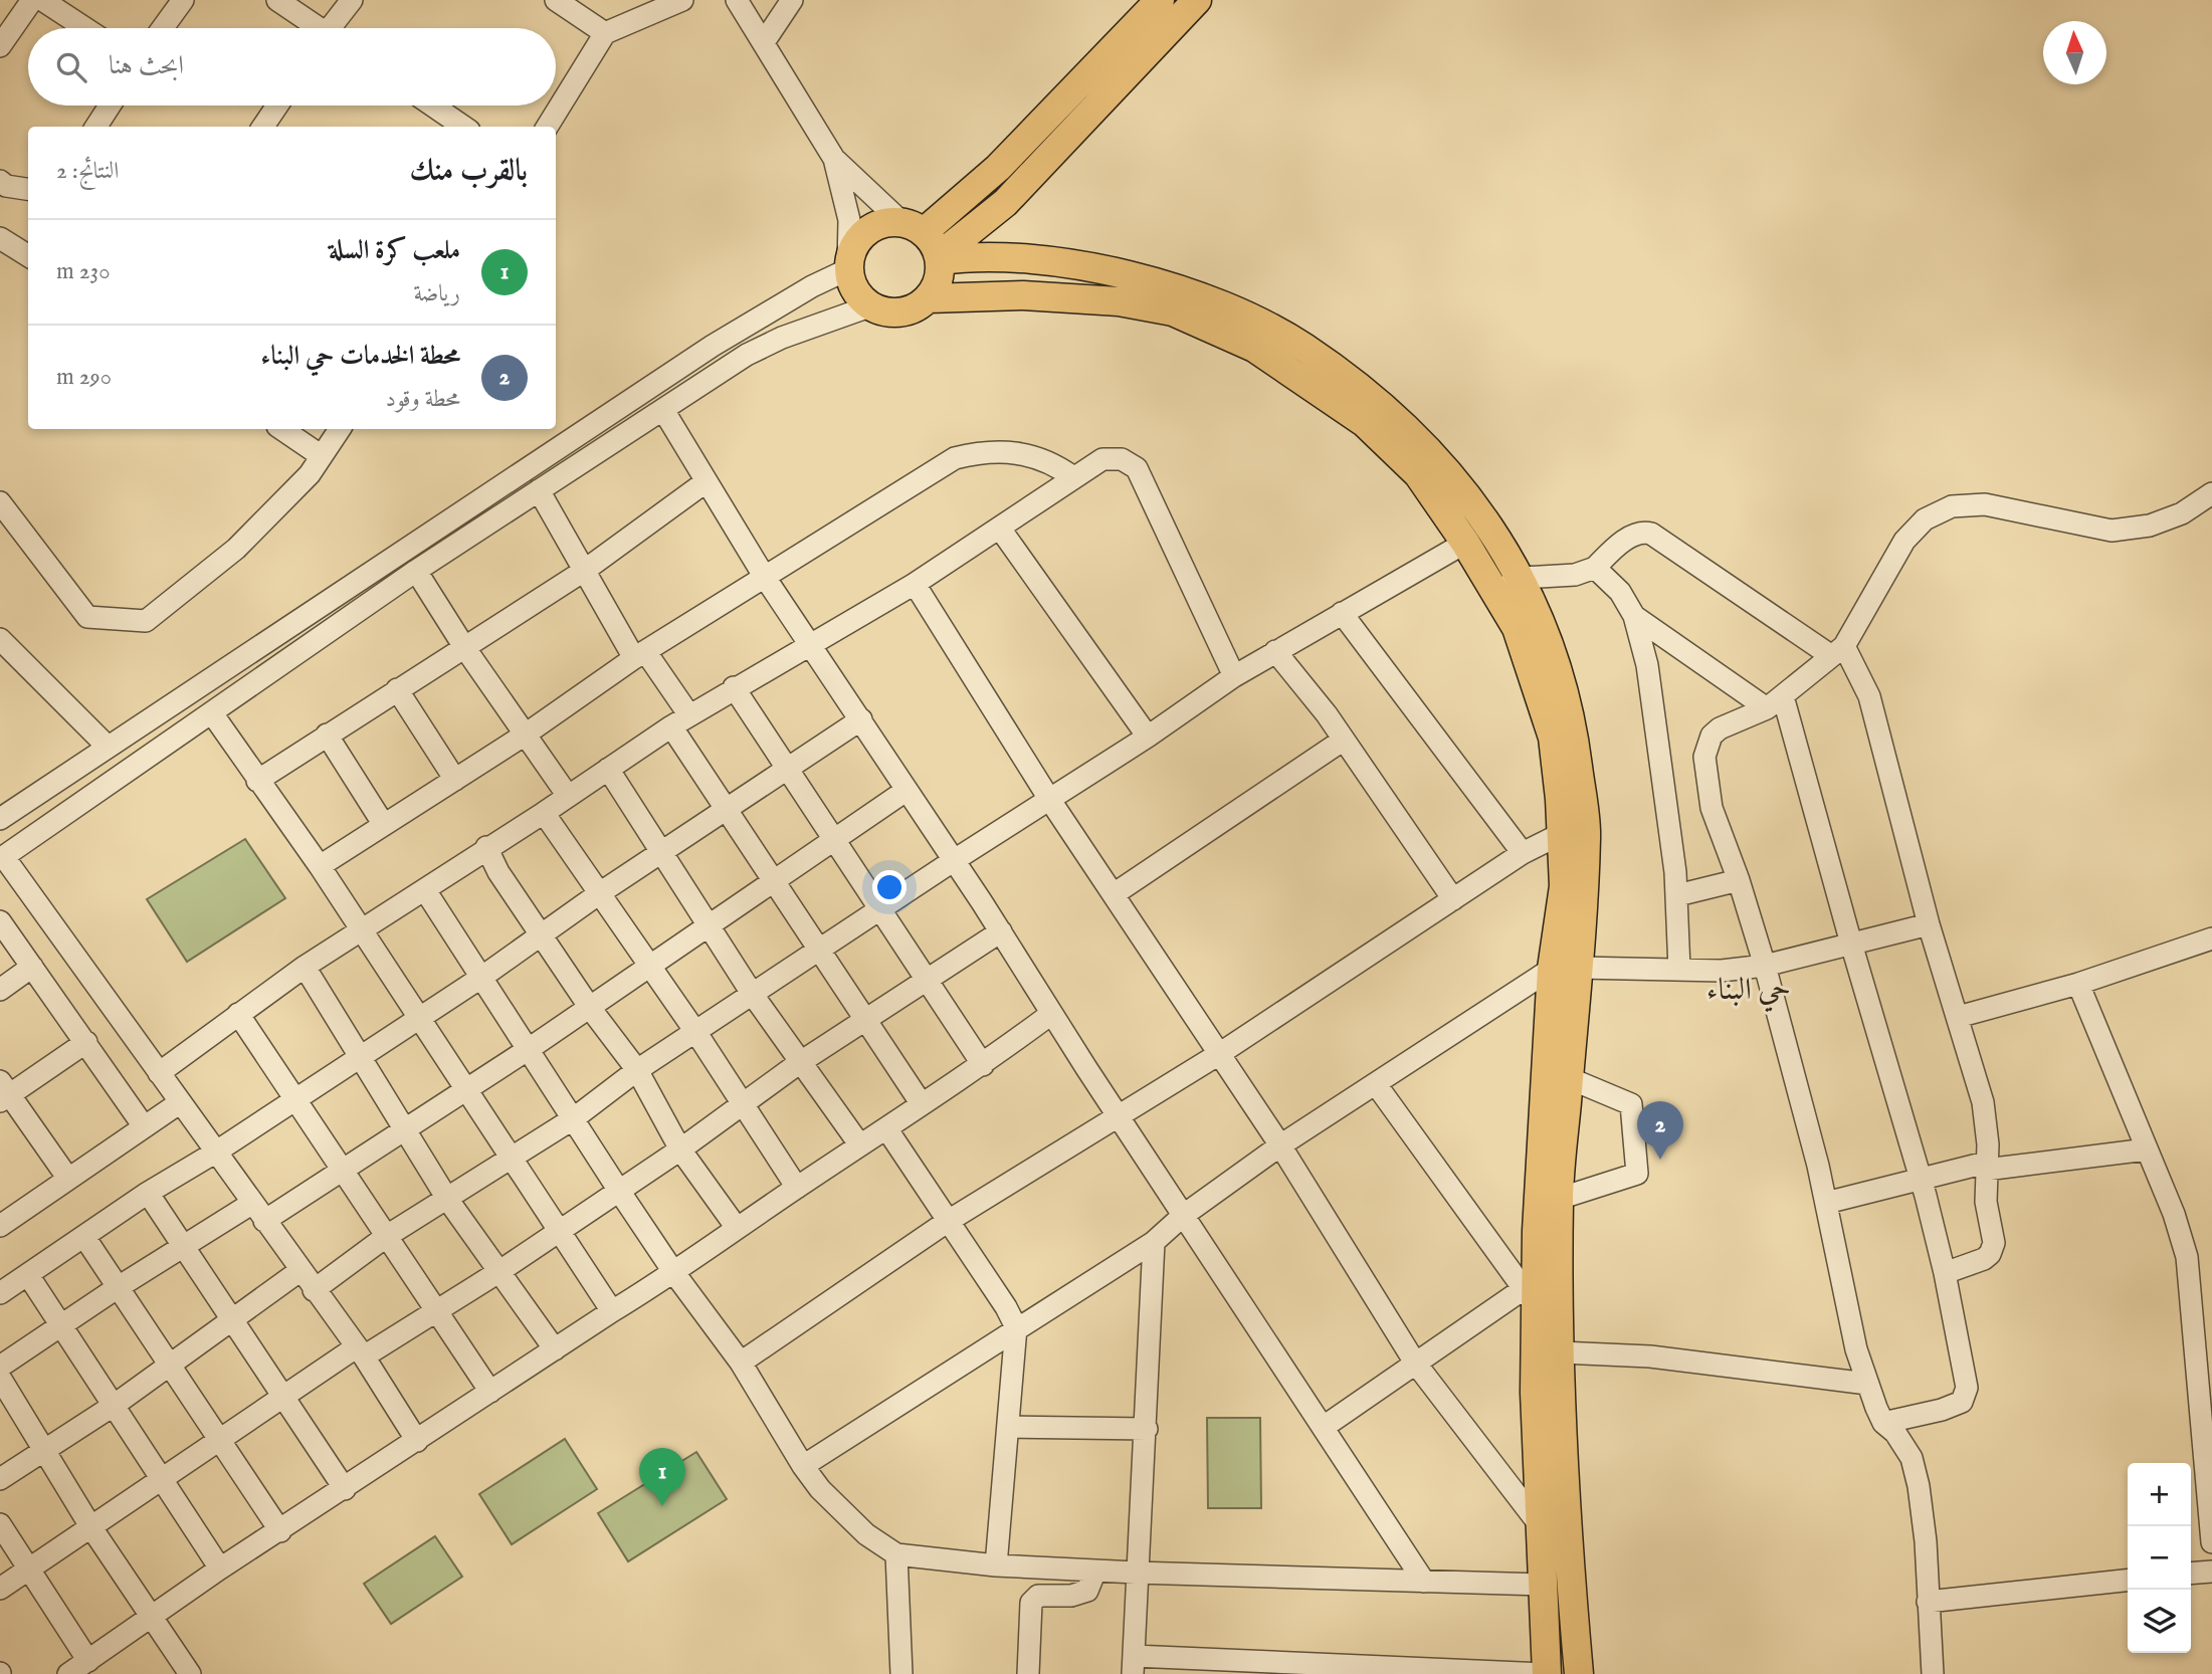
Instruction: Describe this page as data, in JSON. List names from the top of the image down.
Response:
{
  "districts": ["حي البناء"],
  "north": "top",
  "page": {
    "search": "ابحث هنا",
    "heading": ["بالقرب منك", "النتائج: 2"],
    "list": [
      {
        "mark": "1",
        "name": "ملعب كرة السلة",
        "note": "رياضة",
        "value": "230 m"
      },
      {
        "mark": "2",
        "name": "محطة الخدمات حي البناء",
        "note": "محطة وقود",
        "value": "290 m"
      }
    ],
    "pins": ["2", "1"],
    "map_buttons": ["+", "−"]
  }
}
